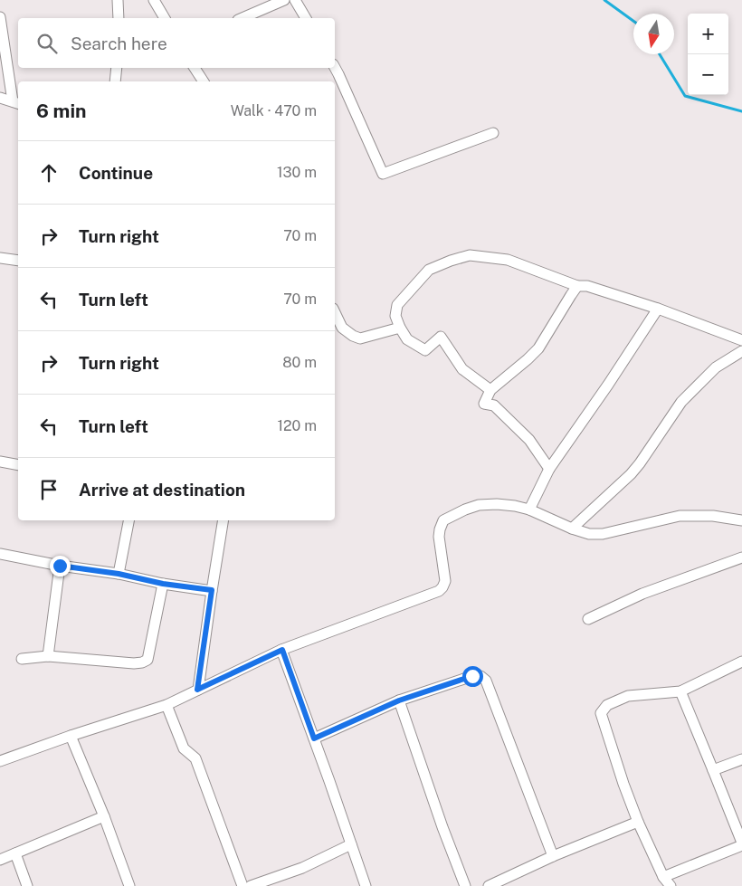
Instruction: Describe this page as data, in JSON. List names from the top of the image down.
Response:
{
  "north": "bottom",
  "page": {
    "map_buttons": ["+", "−"],
    "search": "Search here",
    "heading": ["6 min", "Walk · 470 m"],
    "list": [
      ["Continue", "130 m"],
      ["Turn right", "70 m"],
      ["Turn left", "70 m"],
      ["Turn right", "80 m"],
      ["Turn left", "120 m"],
      "Arrive at destination"
    ]
  }
}
